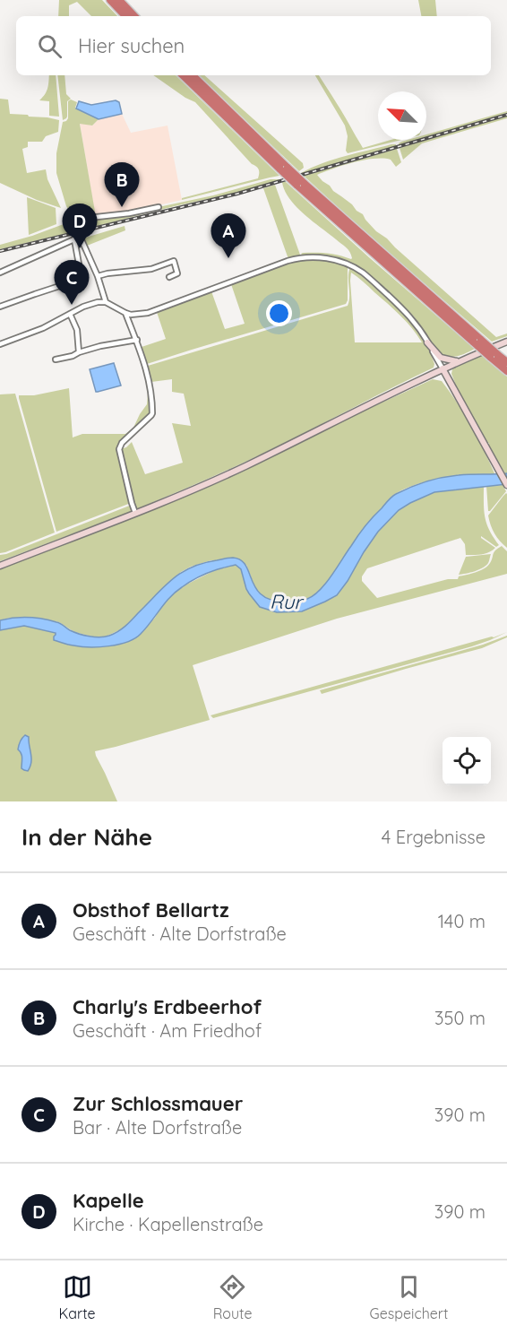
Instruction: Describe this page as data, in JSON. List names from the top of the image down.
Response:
{
  "water": ["Rur"],
  "north": "top left",
  "page": {
    "search": "Hier suchen",
    "pins": [
      "B",
      "D",
      "A",
      "C"
    ],
    "heading": ["In der Nähe", "4 Ergebnisse"],
    "list": [
      {
        "mark": "A",
        "name": "Obsthof Bellartz",
        "note": "Geschäft · Alte Dorfstraße",
        "value": "140 m"
      },
      {
        "mark": "B",
        "name": "Charly's Erdbeerhof",
        "note": "Geschäft · Am Friedhof",
        "value": "350 m"
      },
      {
        "mark": "C",
        "name": "Zur Schlossmauer",
        "note": "Bar · Alte Dorfstraße",
        "value": "390 m"
      },
      {
        "mark": "D",
        "name": "Kapelle",
        "note": "Kirche · Kapellenstraße",
        "value": "390 m"
      }
    ],
    "nav": ["Karte", "Route", "Gespeichert"]
  }
}
